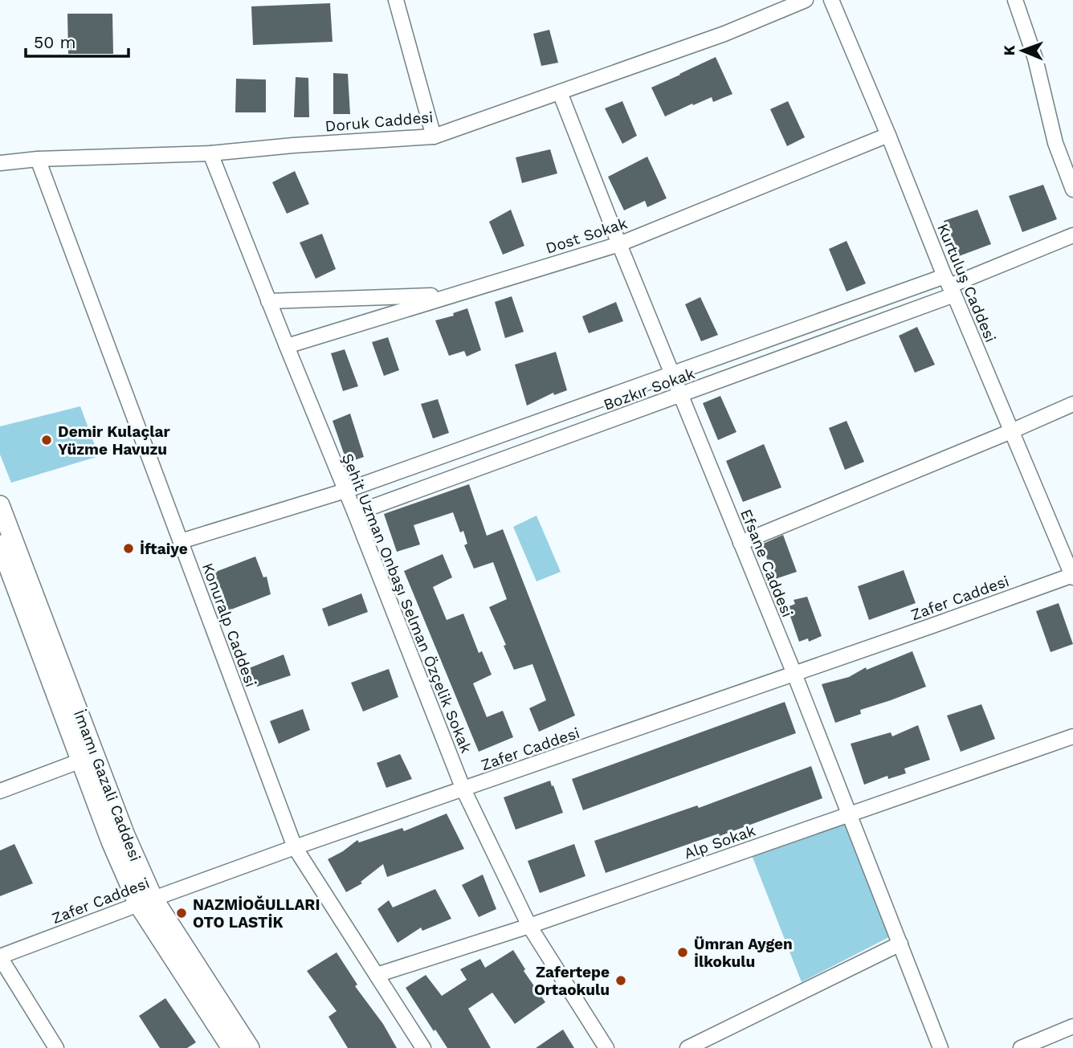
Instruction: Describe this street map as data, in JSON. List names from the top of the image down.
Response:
{
  "streets": {
    "main road": ["İmamı Gazali Caddesi"],
    "street": [
      "Doruk Caddesi",
      "Dost Sokak",
      "Kurtuluş Caddesi",
      "Bozkır Sokak",
      "Efsane Caddesi",
      "Zafer Caddesi",
      "Şehit Uzman Onbaşı Selman Özçelik Sokak",
      "Konuralp Caddesi",
      "Alp Sokak"
    ]
  },
  "crossings": [
    ["Doruk Caddesi", "Efsane Caddesi"],
    ["Doruk Caddesi", "Şehit Uzman Onbaşı Selman Özçelik Sokak"],
    ["Doruk Caddesi", "Konuralp Caddesi"],
    ["Dost Sokak", "Kurtuluş Caddesi"],
    ["Dost Sokak", "Efsane Caddesi"],
    ["Dost Sokak", "Şehit Uzman Onbaşı Selman Özçelik Sokak"],
    ["Kurtuluş Caddesi", "Bozkır Sokak"],
    ["Kurtuluş Caddesi", "Zafer Caddesi"],
    ["Bozkır Sokak", "Efsane Caddesi"],
    ["Bozkır Sokak", "Şehit Uzman Onbaşı Selman Özçelik Sokak"],
    ["Bozkır Sokak", "Konuralp Caddesi"],
    ["Efsane Caddesi", "Zafer Caddesi"],
    ["Efsane Caddesi", "Alp Sokak"],
    ["Zafer Caddesi", "Şehit Uzman Onbaşı Selman Özçelik Sokak"],
    ["Zafer Caddesi", "Konuralp Caddesi"],
    ["Zafer Caddesi", "İmamı Gazali Caddesi"],
    ["Şehit Uzman Onbaşı Selman Özçelik Sokak", "Alp Sokak"],
    ["Konuralp Caddesi", "Alp Sokak"]
  ],
  "places": [
    "Demir Kulaçlar Yüzme Havuzu",
    "İftaiye",
    "NAZMİOĞULLARI OTO LASTİK",
    "Ümran Aygen İlkokulu",
    "Zafertepe Ortaokulu"
  ],
  "scale_bar": "50 m",
  "north": "left"
}
